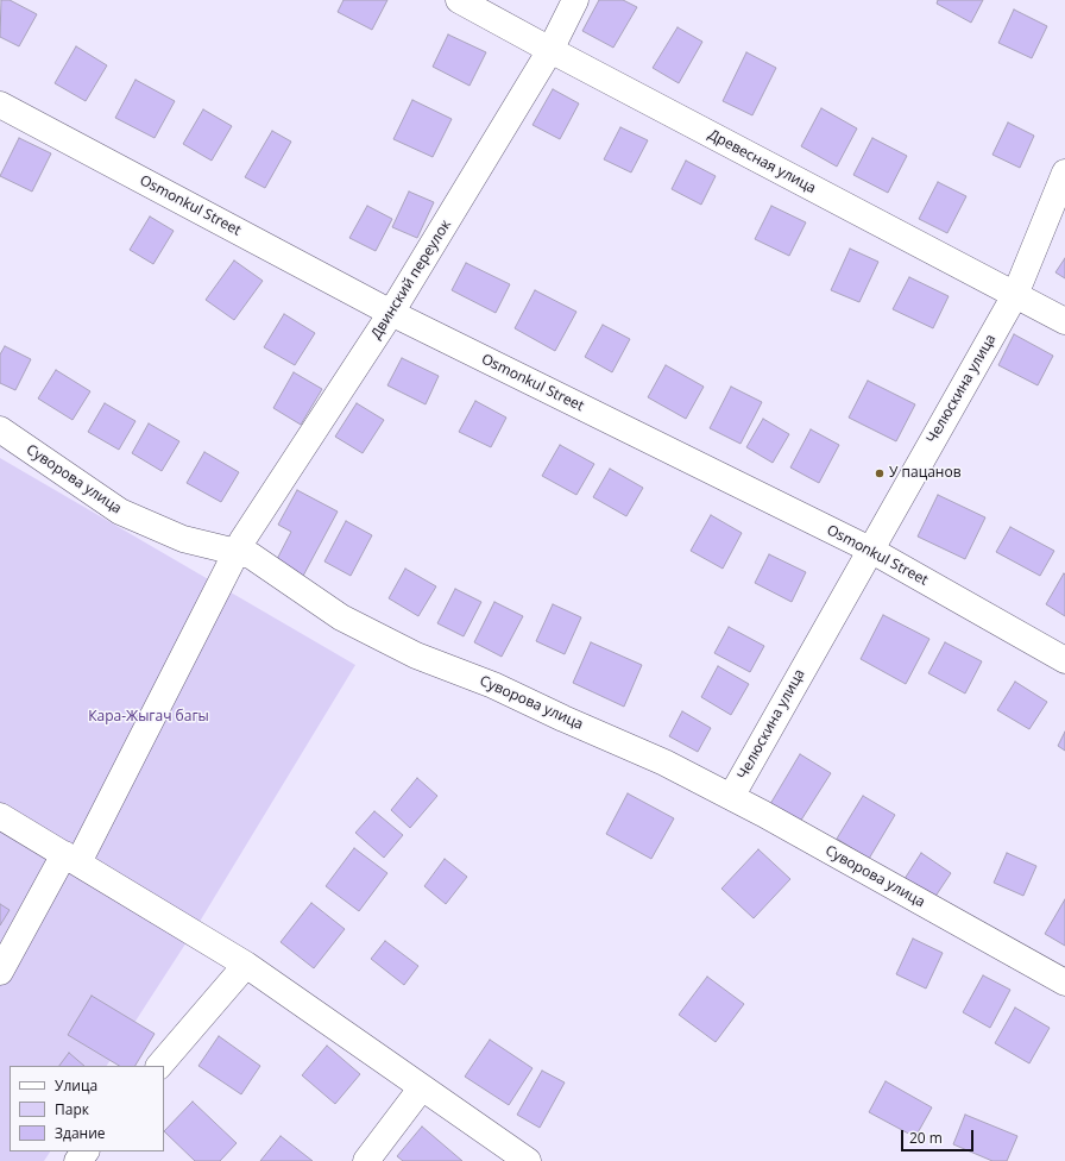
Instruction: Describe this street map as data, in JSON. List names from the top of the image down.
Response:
{
  "streets": {
    "street": [
      "Древесная улица",
      "Osmonkul Street",
      "Двинский переулок",
      "Челюскина улица",
      "Суворова улица"
    ]
  },
  "crossings": [
    ["Древесная улица", "Двинский переулок"],
    ["Древесная улица", "Челюскина улица"],
    ["Osmonkul Street", "Двинский переулок"],
    ["Osmonkul Street", "Челюскина улица"],
    ["Двинский переулок", "Суворова улица"],
    ["Челюскина улица", "Суворова улица"]
  ],
  "parks": ["Кара-Жыгач багы"],
  "places": ["У пацанов"],
  "legend": ["Улица", "Парк", "Здание"],
  "scale_bar": "20 m"
}
